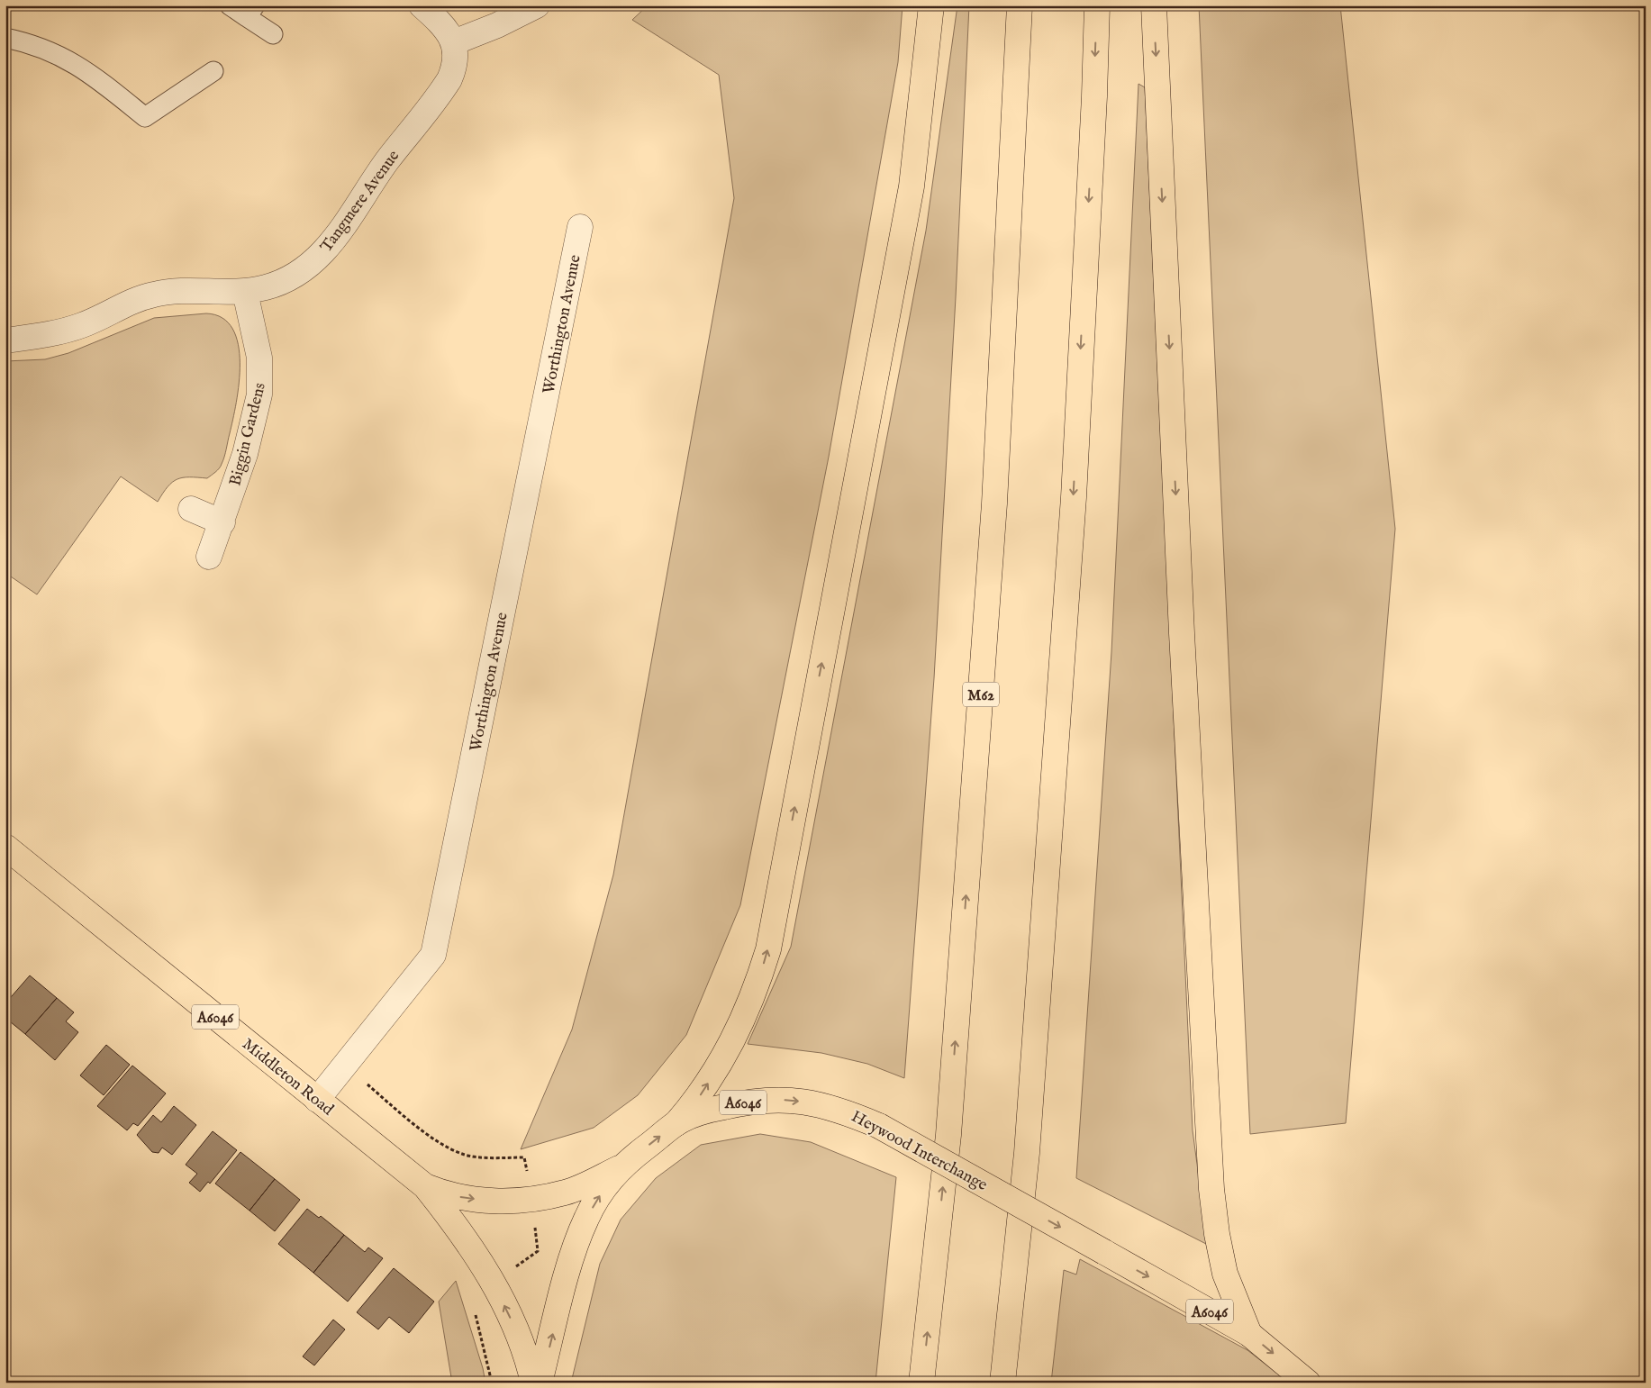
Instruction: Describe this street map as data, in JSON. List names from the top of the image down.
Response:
{
  "streets": {
    "main road": [
      "M62",
      "A6046",
      "Middleton Road",
      "Heywood Interchange"
    ],
    "street": ["Tangmere Avenue", "Worthington Avenue", "Biggin Gardens"]
  },
  "crossings": [
    ["Tangmere Avenue", "Biggin Gardens"],
    ["Worthington Avenue", "Middleton Road"],
    ["Middleton Road", "Heywood Interchange"]
  ]
}
